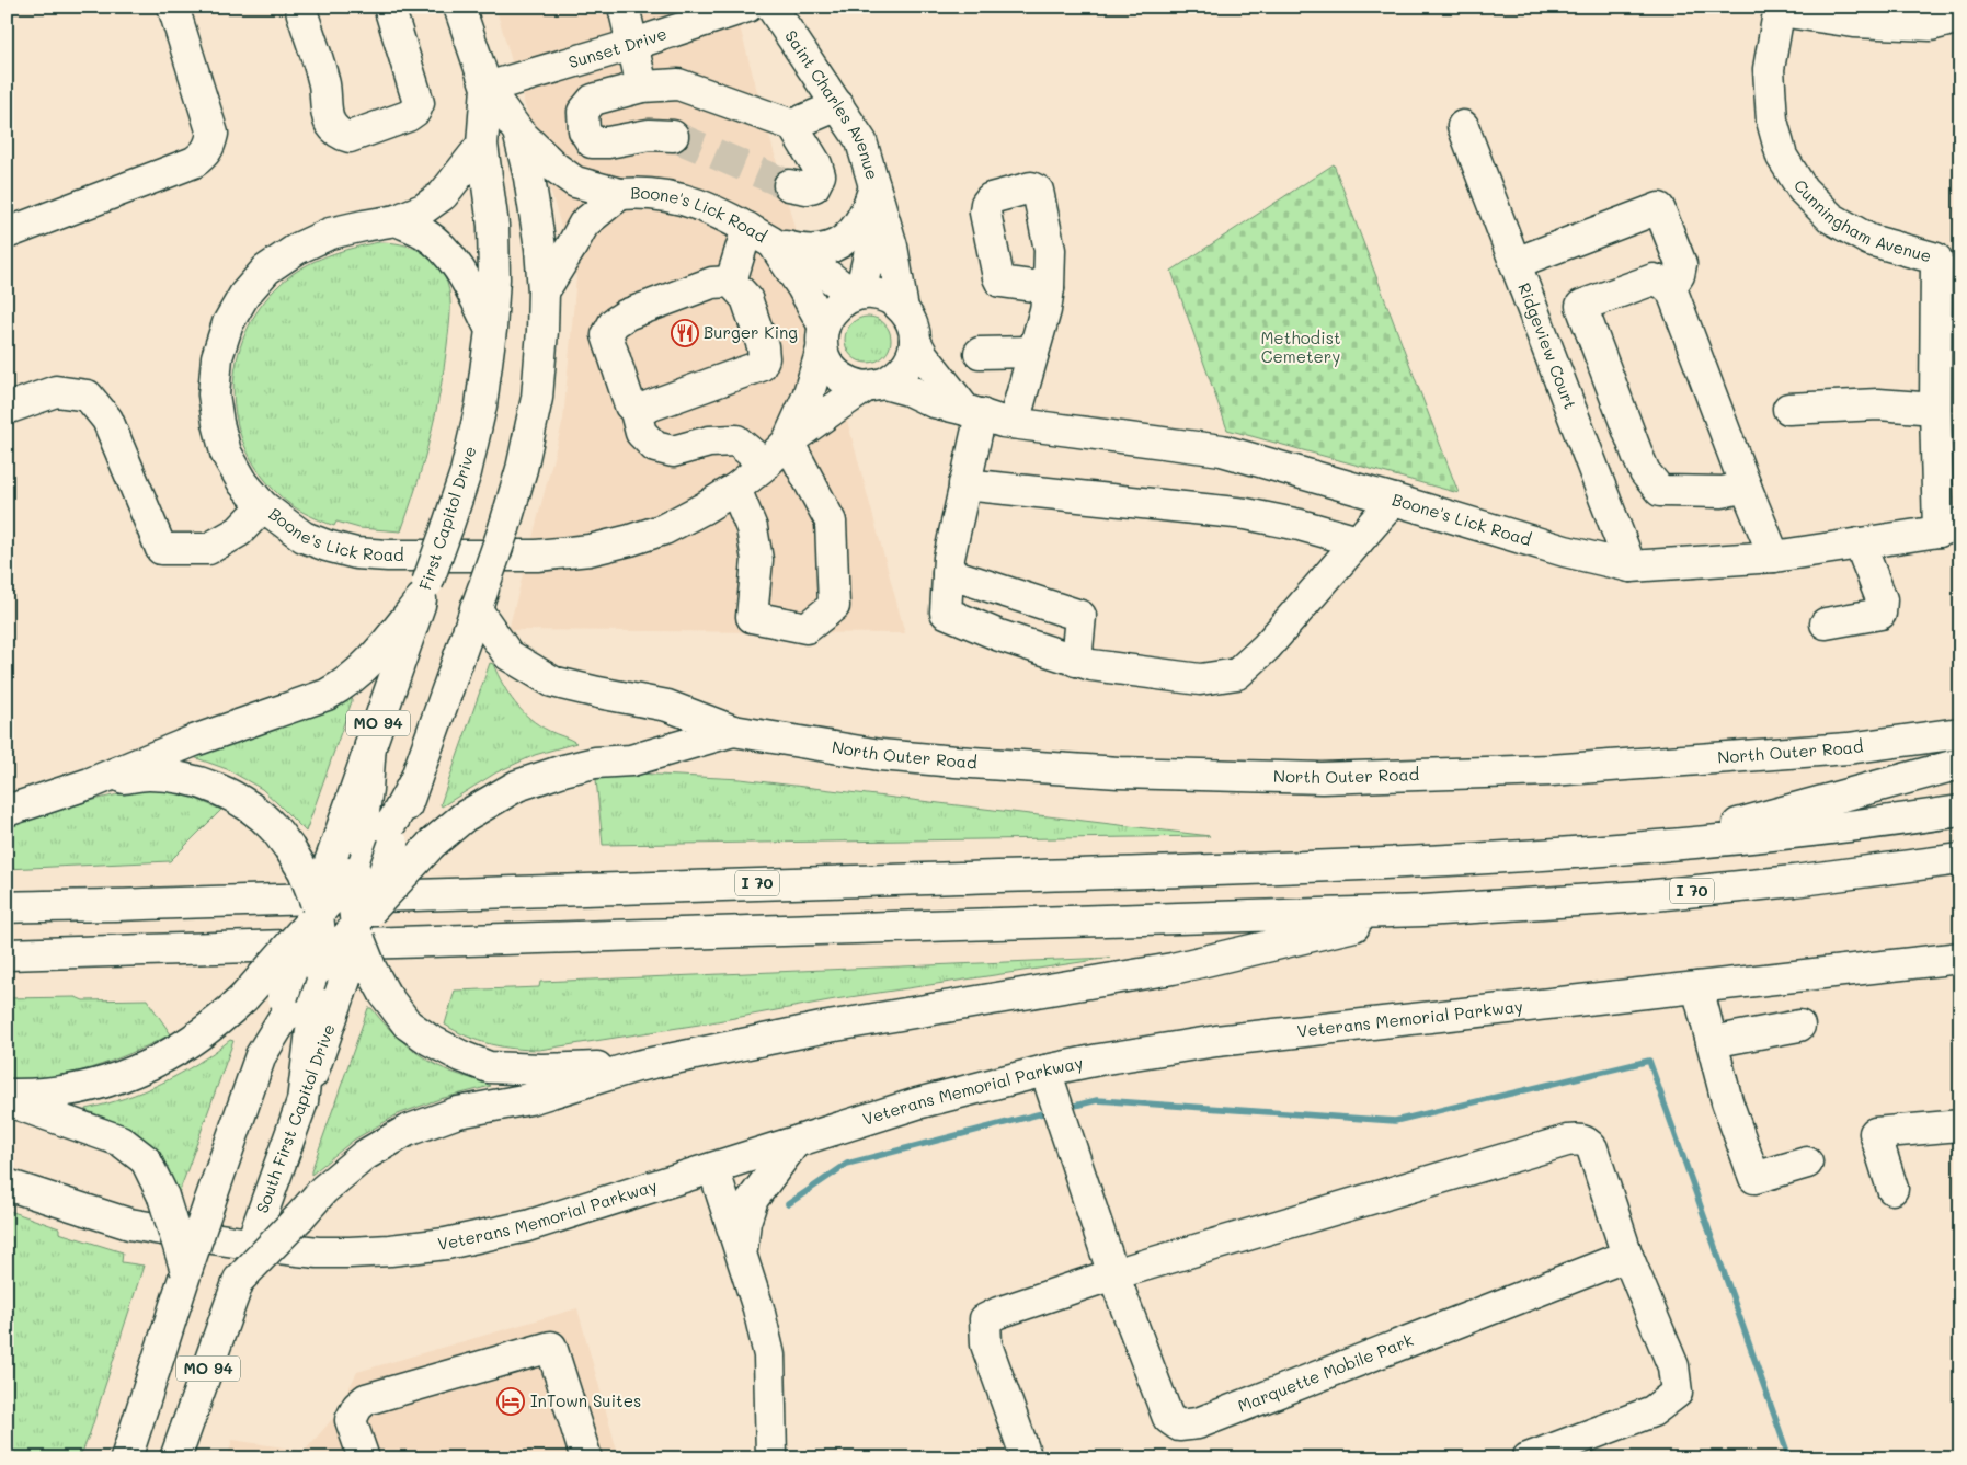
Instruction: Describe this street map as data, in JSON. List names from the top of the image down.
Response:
{
  "streets": {
    "main road": [
      "Sunset Drive",
      "Saint Charles Avenue",
      "Cunningham Avenue",
      "Boone's Lick Road",
      "Ridgeview Court",
      "First Capitol Drive",
      "MO 94",
      "North Outer Road",
      "I 70",
      "Veterans Memorial Parkway",
      "South First Capitol Drive",
      "Marquette Mobile Park"
    ]
  },
  "crossings": [
    ["Sunset Drive", "First Capitol Drive"],
    ["Saint Charles Avenue", "Boone's Lick Road"],
    ["Cunningham Avenue", "Boone's Lick Road"],
    ["Boone's Lick Road", "Ridgeview Court"],
    ["Boone's Lick Road", "First Capitol Drive"],
    ["First Capitol Drive", "MO 94"],
    ["Veterans Memorial Parkway", "Marquette Mobile Park"]
  ],
  "parks": ["Methodist Cemetery"],
  "places": {
    "restaurant": ["Burger King"],
    "hotel": ["InTown Suites"]
  }
}
